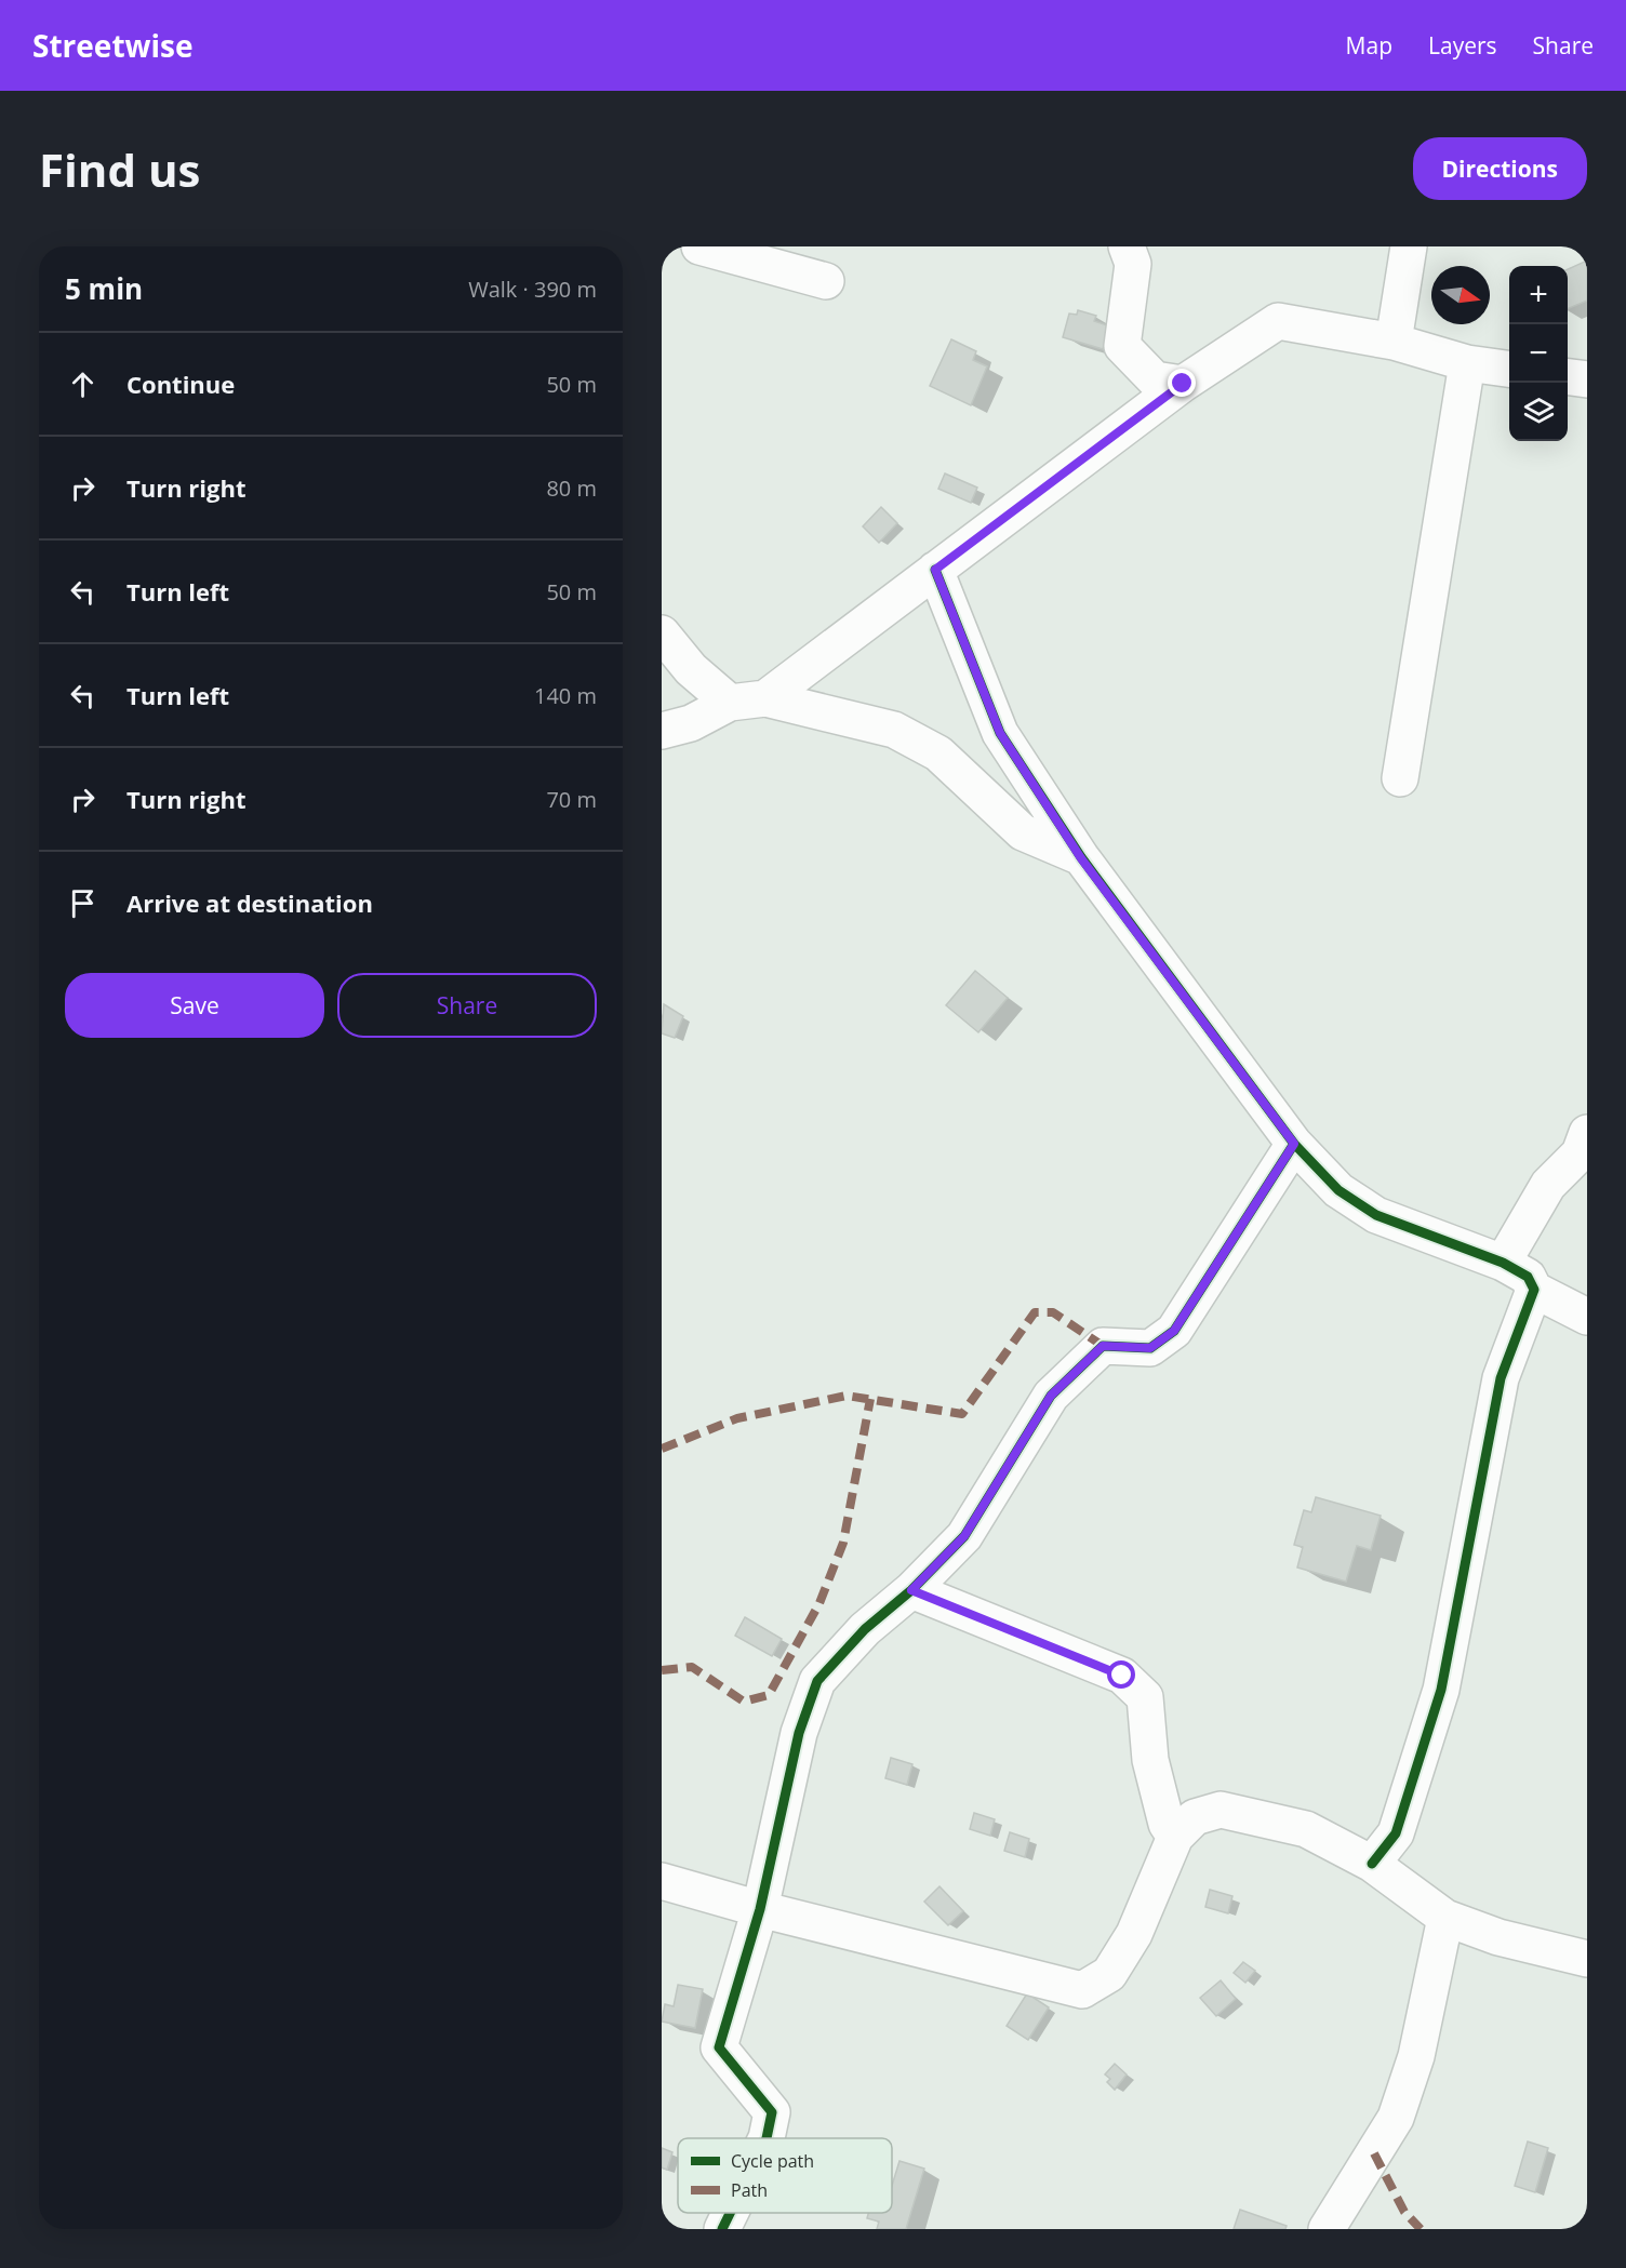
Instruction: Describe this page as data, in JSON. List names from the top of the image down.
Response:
{
  "legend": ["Cycle path", "Path"],
  "north": "right",
  "page": {
    "header": "Streetwise",
    "nav": ["Map", "Layers", "Share"],
    "buttons": [
      "Directions",
      ["Save", "Share"]
    ],
    "title": "Find us",
    "heading": ["5 min", "Walk · 390 m"],
    "map_buttons": ["+", "−"],
    "list": [
      ["Continue", "50 m"],
      ["Turn right", "80 m"],
      ["Turn left", "50 m"],
      ["Turn left", "140 m"],
      ["Turn right", "70 m"],
      "Arrive at destination"
    ]
  }
}
